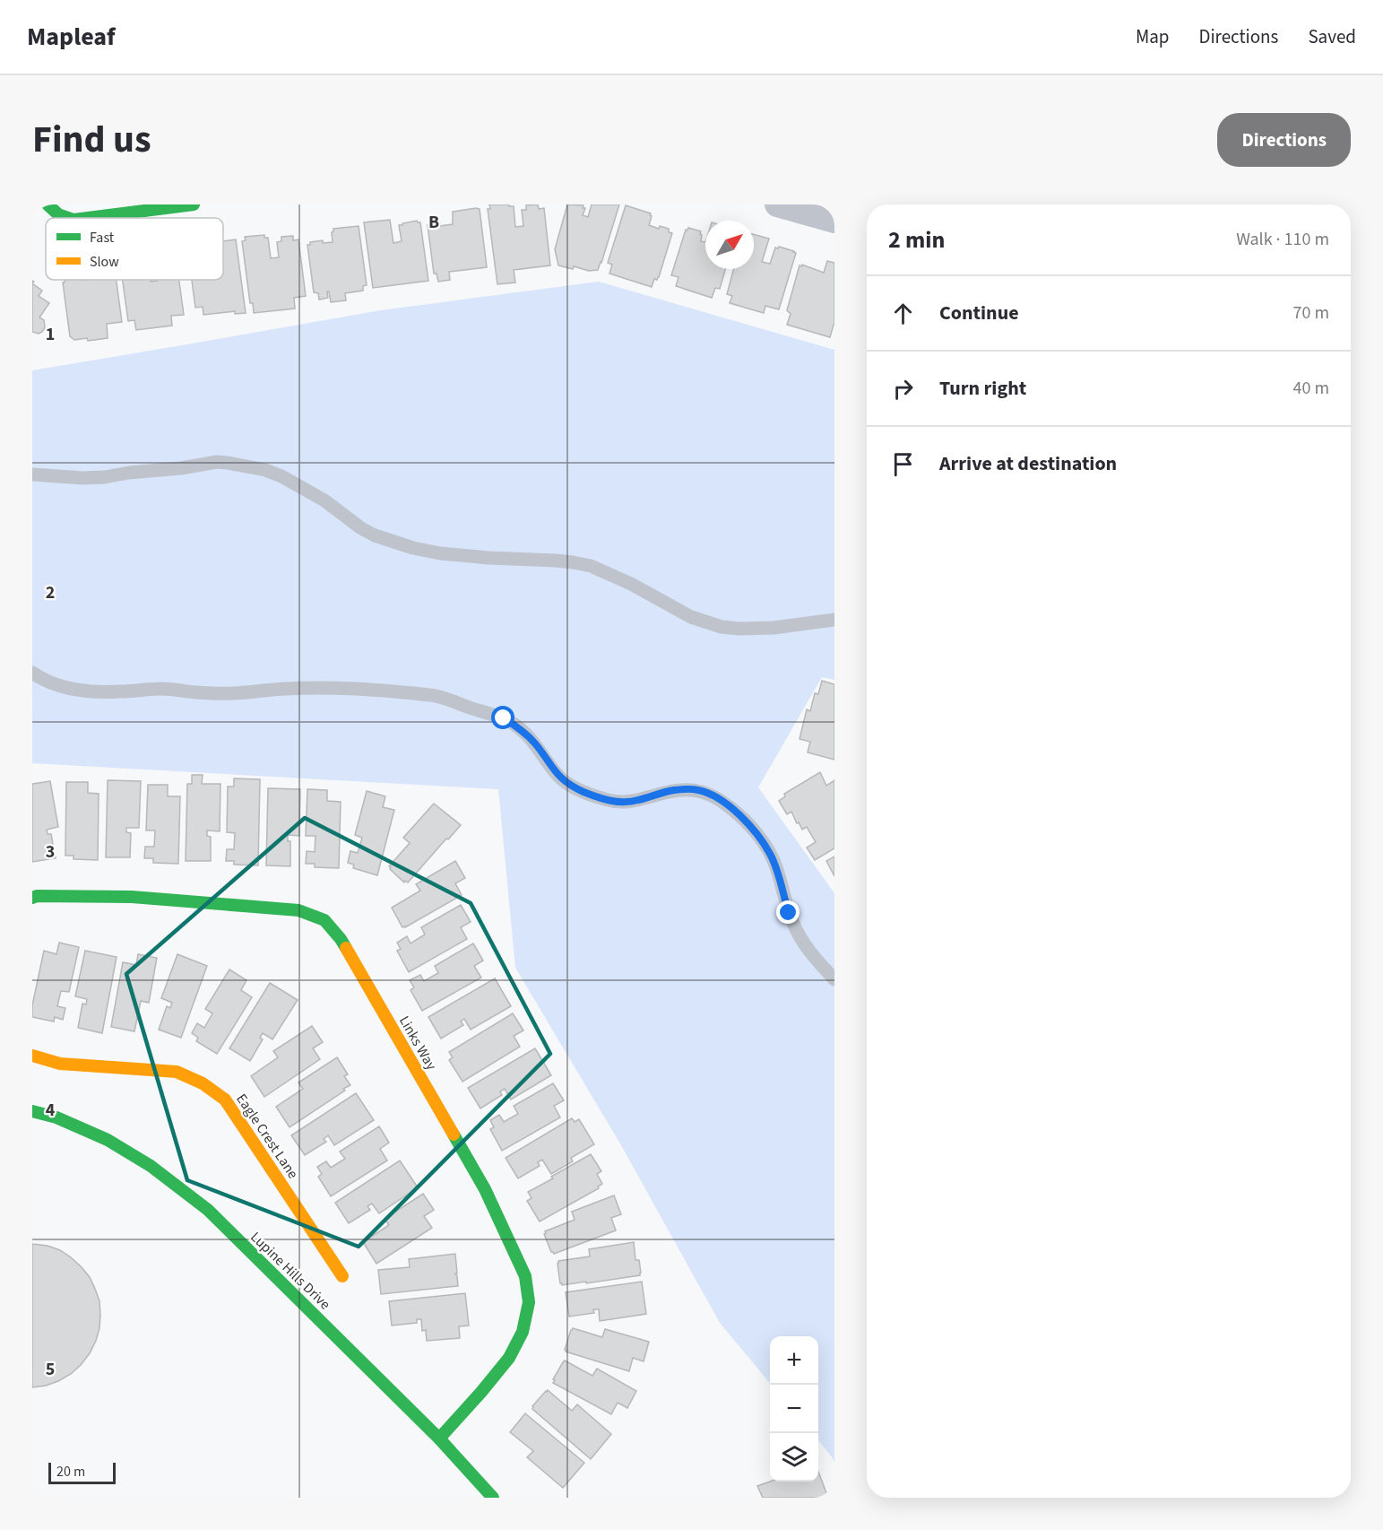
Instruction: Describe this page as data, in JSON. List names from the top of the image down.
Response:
{
  "streets": {
    "street": ["Links Way", "Eagle Crest Lane", "Lupine Hills Drive"]
  },
  "crossings": [
    ["Links Way", "Lupine Hills Drive"]
  ],
  "legend": ["Fast", "Slow"],
  "scale_bar": "20 m",
  "north": "top right",
  "page": {
    "header": "Mapleaf",
    "nav": ["Map", "Directions", "Saved"],
    "title": "Find us",
    "buttons": "Directions",
    "heading": ["2 min", "Walk · 110 m"],
    "list": [
      ["Continue", "70 m"],
      ["Turn right", "40 m"],
      "Arrive at destination"
    ],
    "map_buttons": ["+", "−"],
    "scale": "20 m"
  },
  "grid": {
    "columns": ["B"],
    "rows": [
      "1",
      "2",
      "3",
      "4",
      "5"
    ]
  }
}
